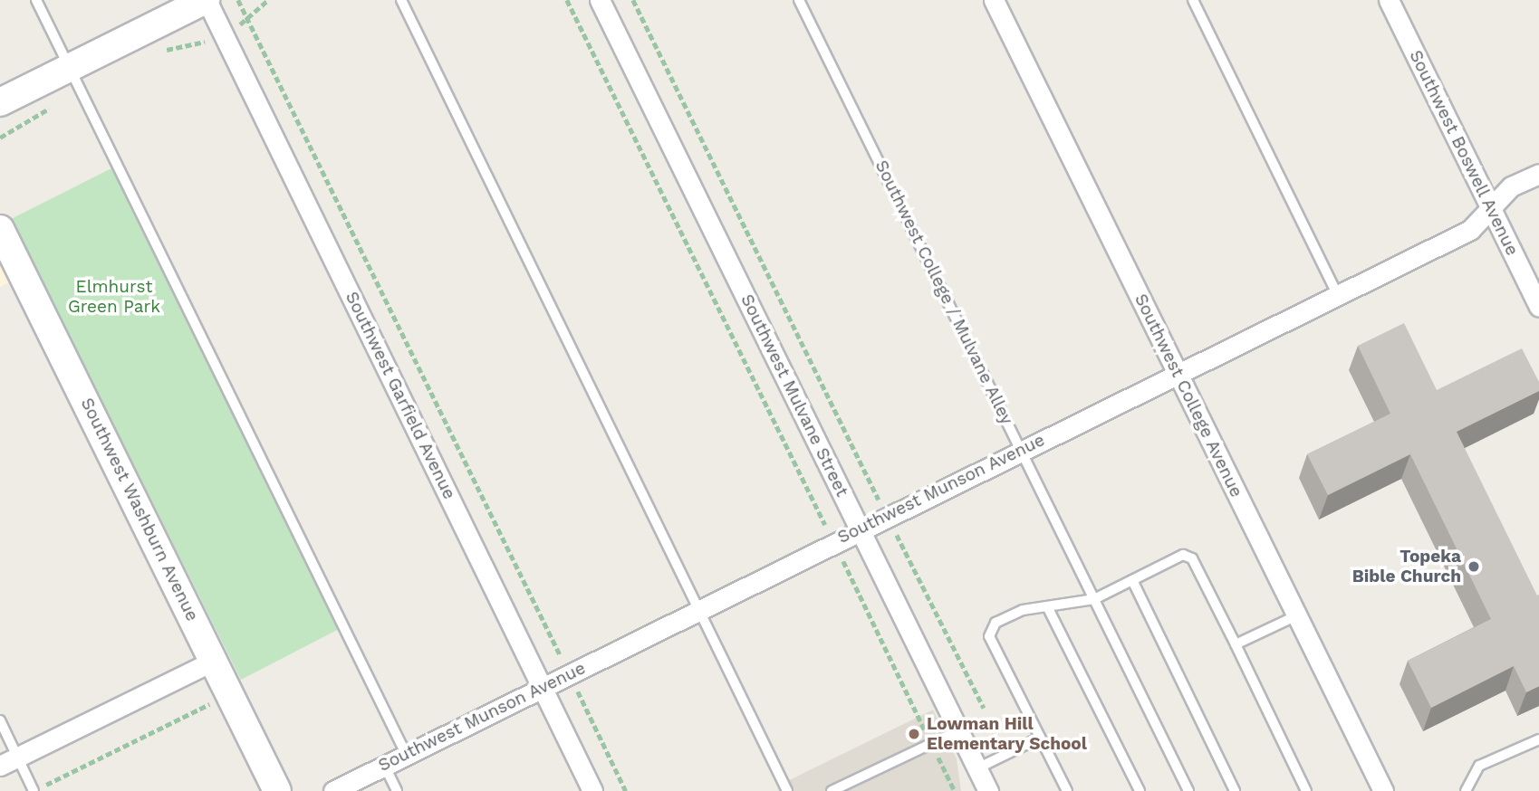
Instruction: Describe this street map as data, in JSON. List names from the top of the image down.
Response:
{
  "streets": {
    "main road": ["Southwest Washburn Avenue"],
    "street": [
      "Southwest Boswell Avenue",
      "Southwest Garfield Avenue",
      "Southwest Mulvane Street",
      "Southwest College Avenue",
      "Southwest Munson Avenue"
    ],
    "lane": ["Southwest College / Mulvane Alley"]
  },
  "crossings": [
    ["Southwest Boswell Avenue", "Southwest Munson Avenue"],
    ["Southwest College / Mulvane Alley", "Southwest Munson Avenue"],
    ["Southwest Garfield Avenue", "Southwest Munson Avenue"],
    ["Southwest Mulvane Street", "Southwest Munson Avenue"],
    ["Southwest College Avenue", "Southwest Munson Avenue"]
  ],
  "parks": ["Elmhurst Green Park"],
  "places": ["Topeka Bible Church", "Lowman Hill Elementary School"]
}
